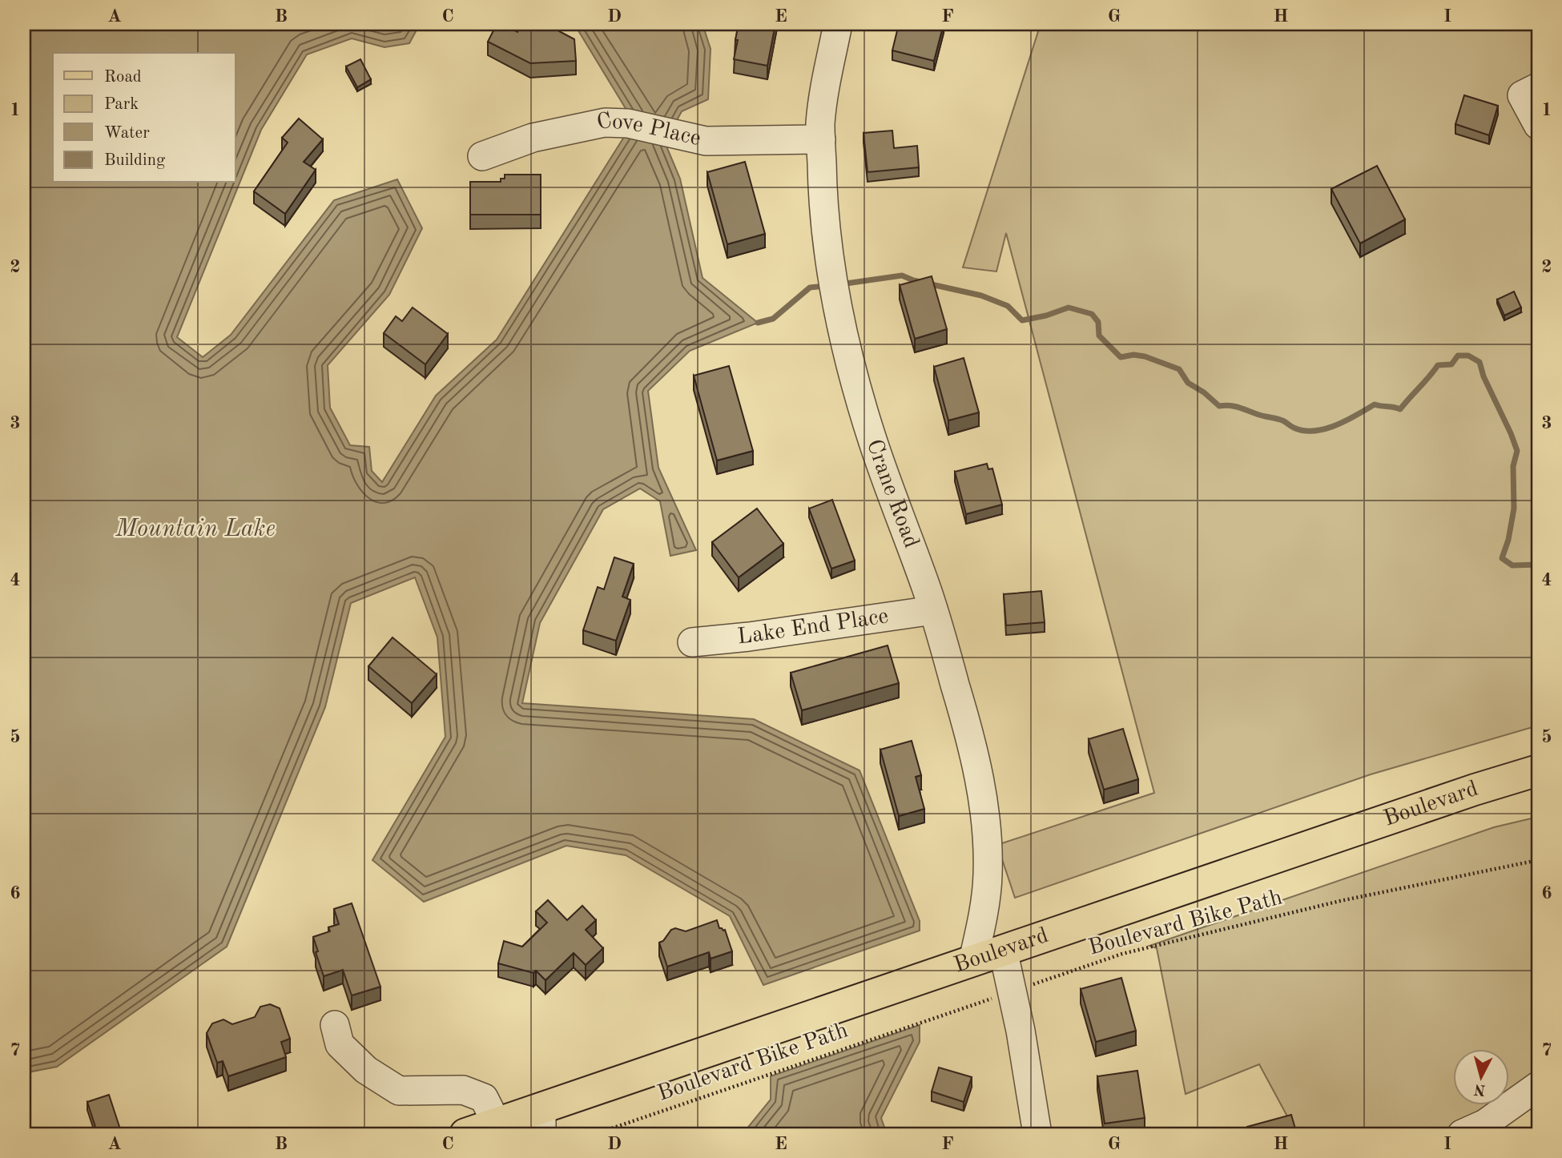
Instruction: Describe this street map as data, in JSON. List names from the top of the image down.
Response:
{
  "streets": {
    "main road": ["Boulevard"],
    "street": ["Cove Place", "Crane Road", "Lake End Place"],
    "path": ["Boulevard Bike Path"]
  },
  "crossings": [
    ["Cove Place", "Crane Road"],
    ["Crane Road", "Lake End Place"],
    ["Crane Road", "Boulevard"]
  ],
  "water": ["Mountain Lake"],
  "legend": [
    "Road",
    "Park",
    "Water",
    "Building"
  ],
  "north": "bottom",
  "grid": {
    "columns": [
      "A",
      "B",
      "C",
      "D",
      "E",
      "F",
      "G",
      "H",
      "I"
    ],
    "rows": [
      "1",
      "2",
      "3",
      "4",
      "5",
      "6",
      "7"
    ]
  }
}
